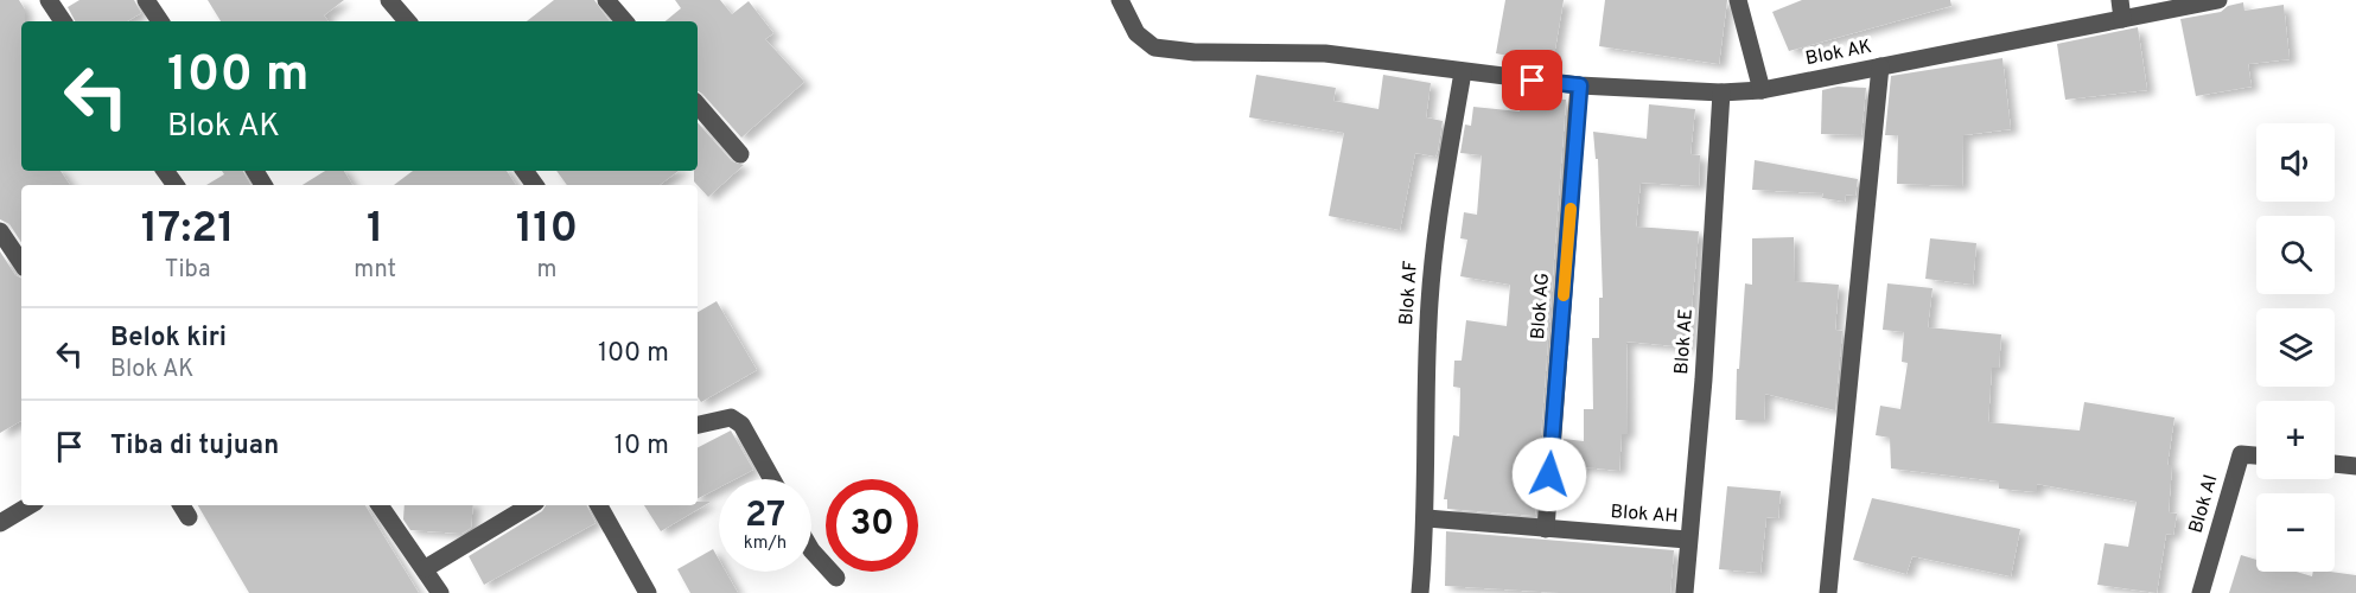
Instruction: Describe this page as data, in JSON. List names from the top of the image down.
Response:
{
  "streets": {
    "street": [
      "Blok AK",
      "Blok AF",
      "Blok AG",
      "Blok AE",
      "Blok AI",
      "Blok AH"
    ]
  },
  "crossings": [
    ["Blok AK", "Blok AF"],
    ["Blok AK", "Blok AG"],
    ["Blok AK", "Blok AE"],
    ["Blok AF", "Blok AH"],
    ["Blok AG", "Blok AH"],
    ["Blok AE", "Blok AH"]
  ],
  "page": {
    "turn": ["100 m", "Blok AK"],
    "map_buttons": ["+", "−"],
    "eta": [
      "17:21",
      "Tiba",
      "1",
      "mnt",
      "110",
      "m"
    ],
    "list": [
      {
        "name": "Belok kiri",
        "note": "Blok AK",
        "value": "100 m"
      },
      {
        "name": "Tiba di tujuan",
        "value": "10 m"
      }
    ],
    "speed": "27 km/h",
    "limit": "30"
  }
}
